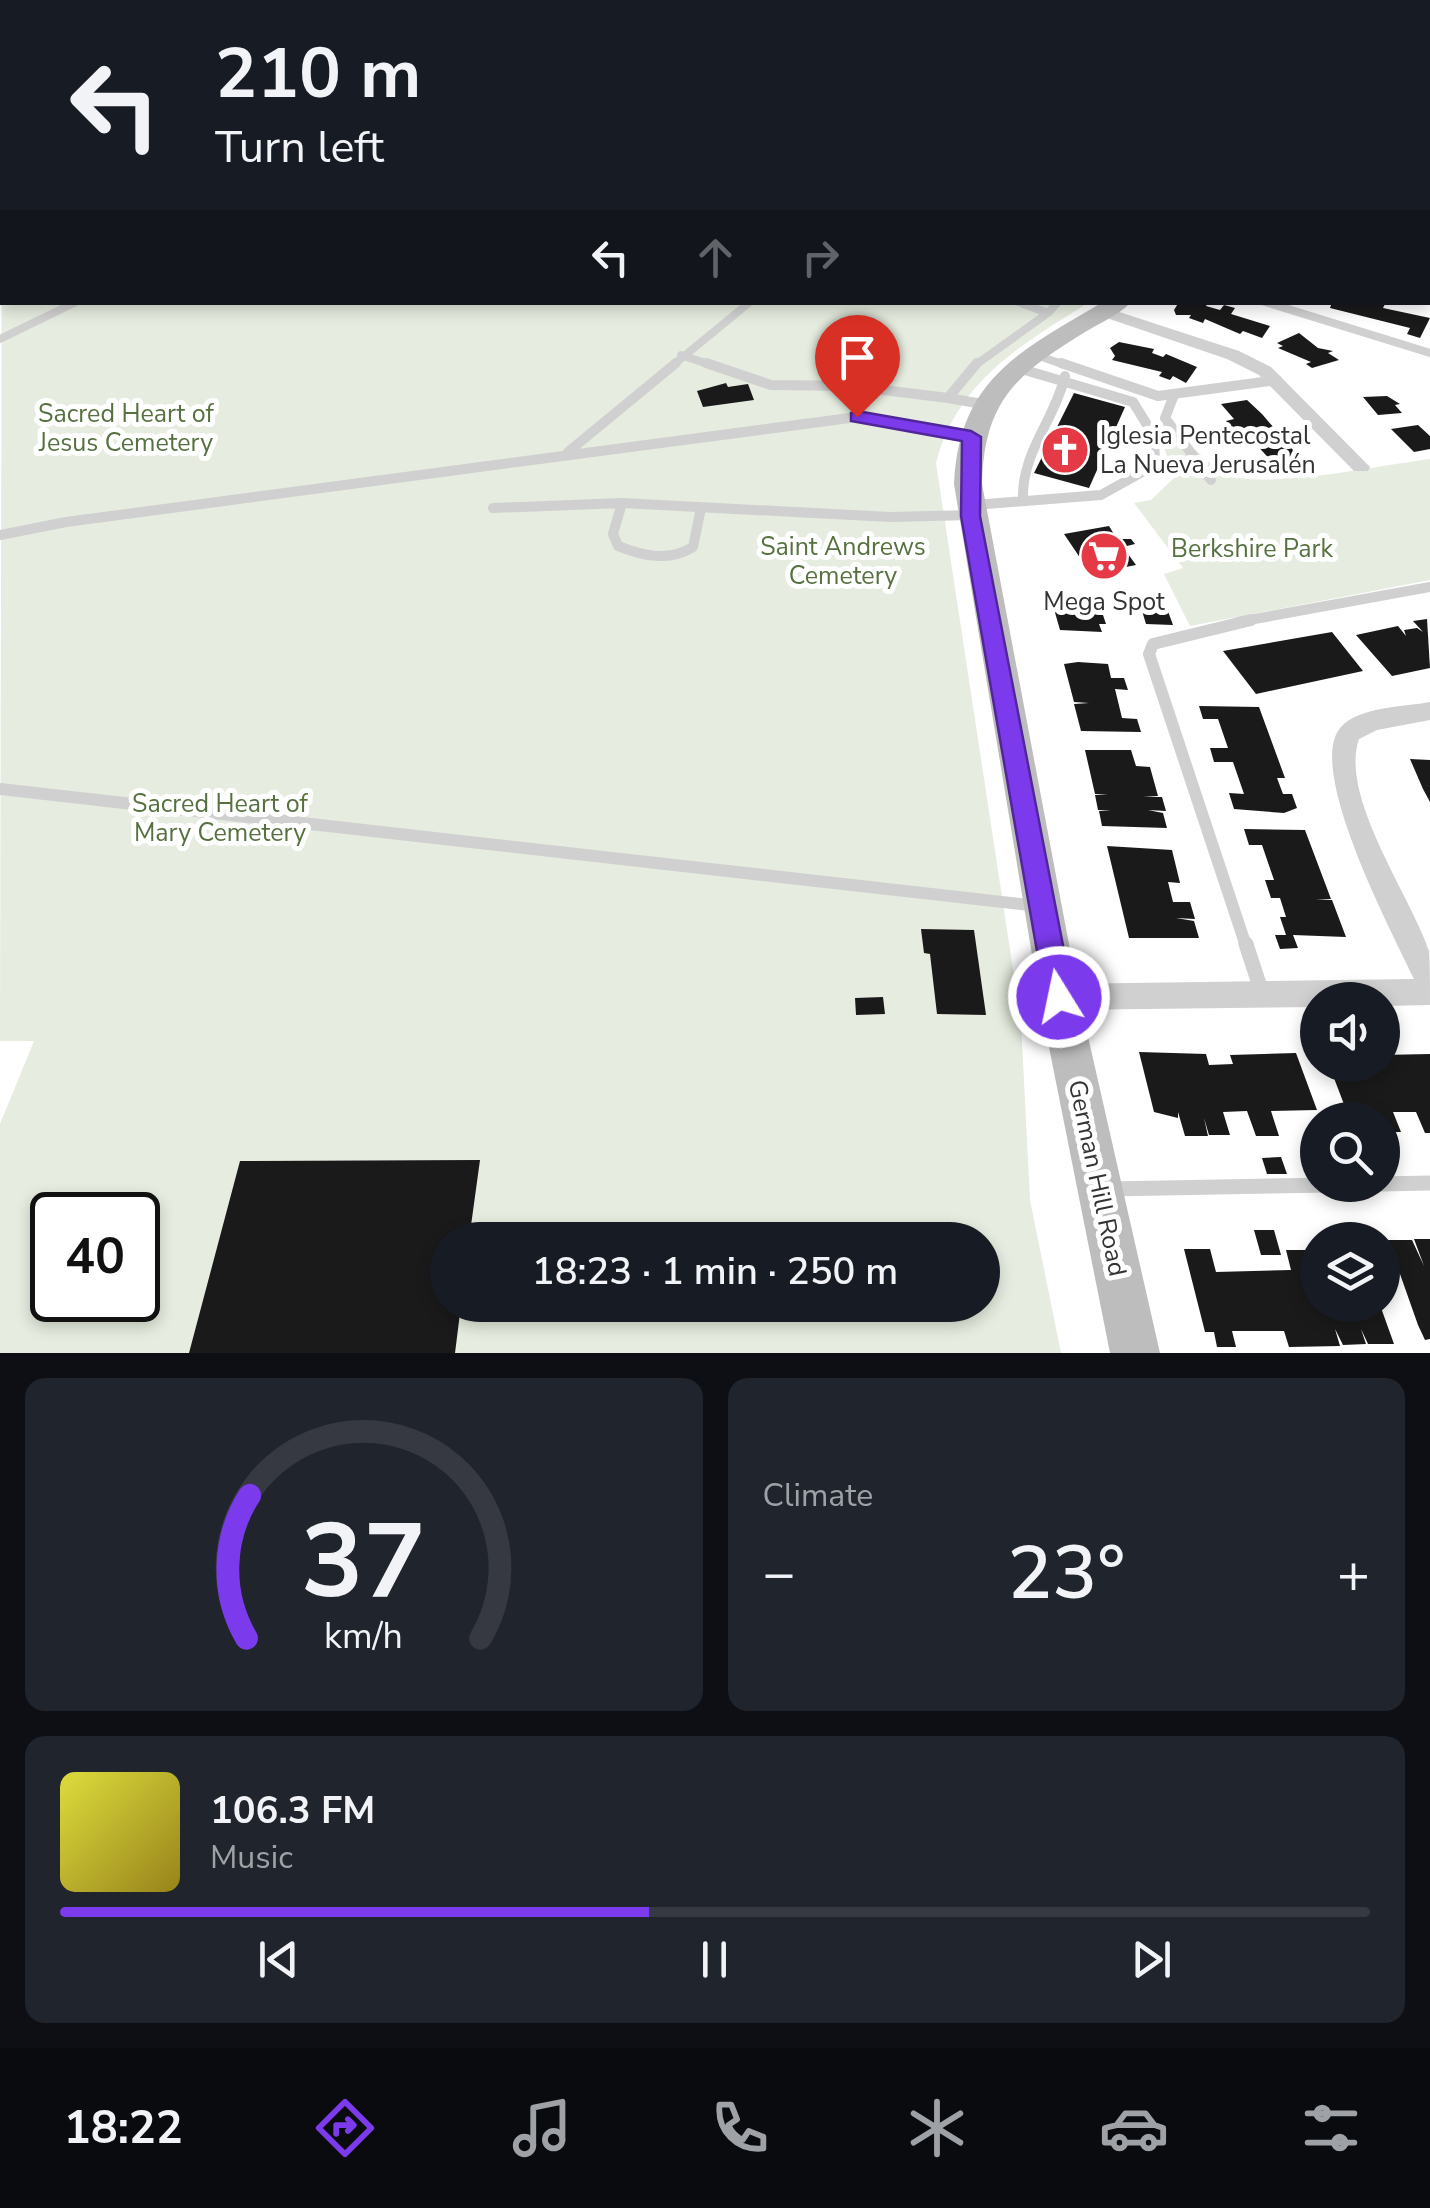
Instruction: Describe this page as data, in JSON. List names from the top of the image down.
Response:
{
  "streets": {
    "street": ["German Hill Road"]
  },
  "parks": [
    "Sacred Heart of Jesus Cemetery",
    "Saint Andrews Cemetery",
    "Berkshire Park",
    "Sacred Heart of Mary Cemetery"
  ],
  "places": {
    "church": ["Iglesia Pentecostal La Nueva Jerusalén"],
    "supermarket": ["Mega Spot"]
  },
  "page": {
    "turn": ["210 m", "Turn left"],
    "limit": "40",
    "trip": "18:23 · 1 min · 250 m",
    "tile": "Climate",
    "heat": ["−", "23°", "+"],
    "song": ["106.3 FM", "Music"],
    "tabs": "18:22",
    "gauge": ["37", "km/h"]
  }
}
